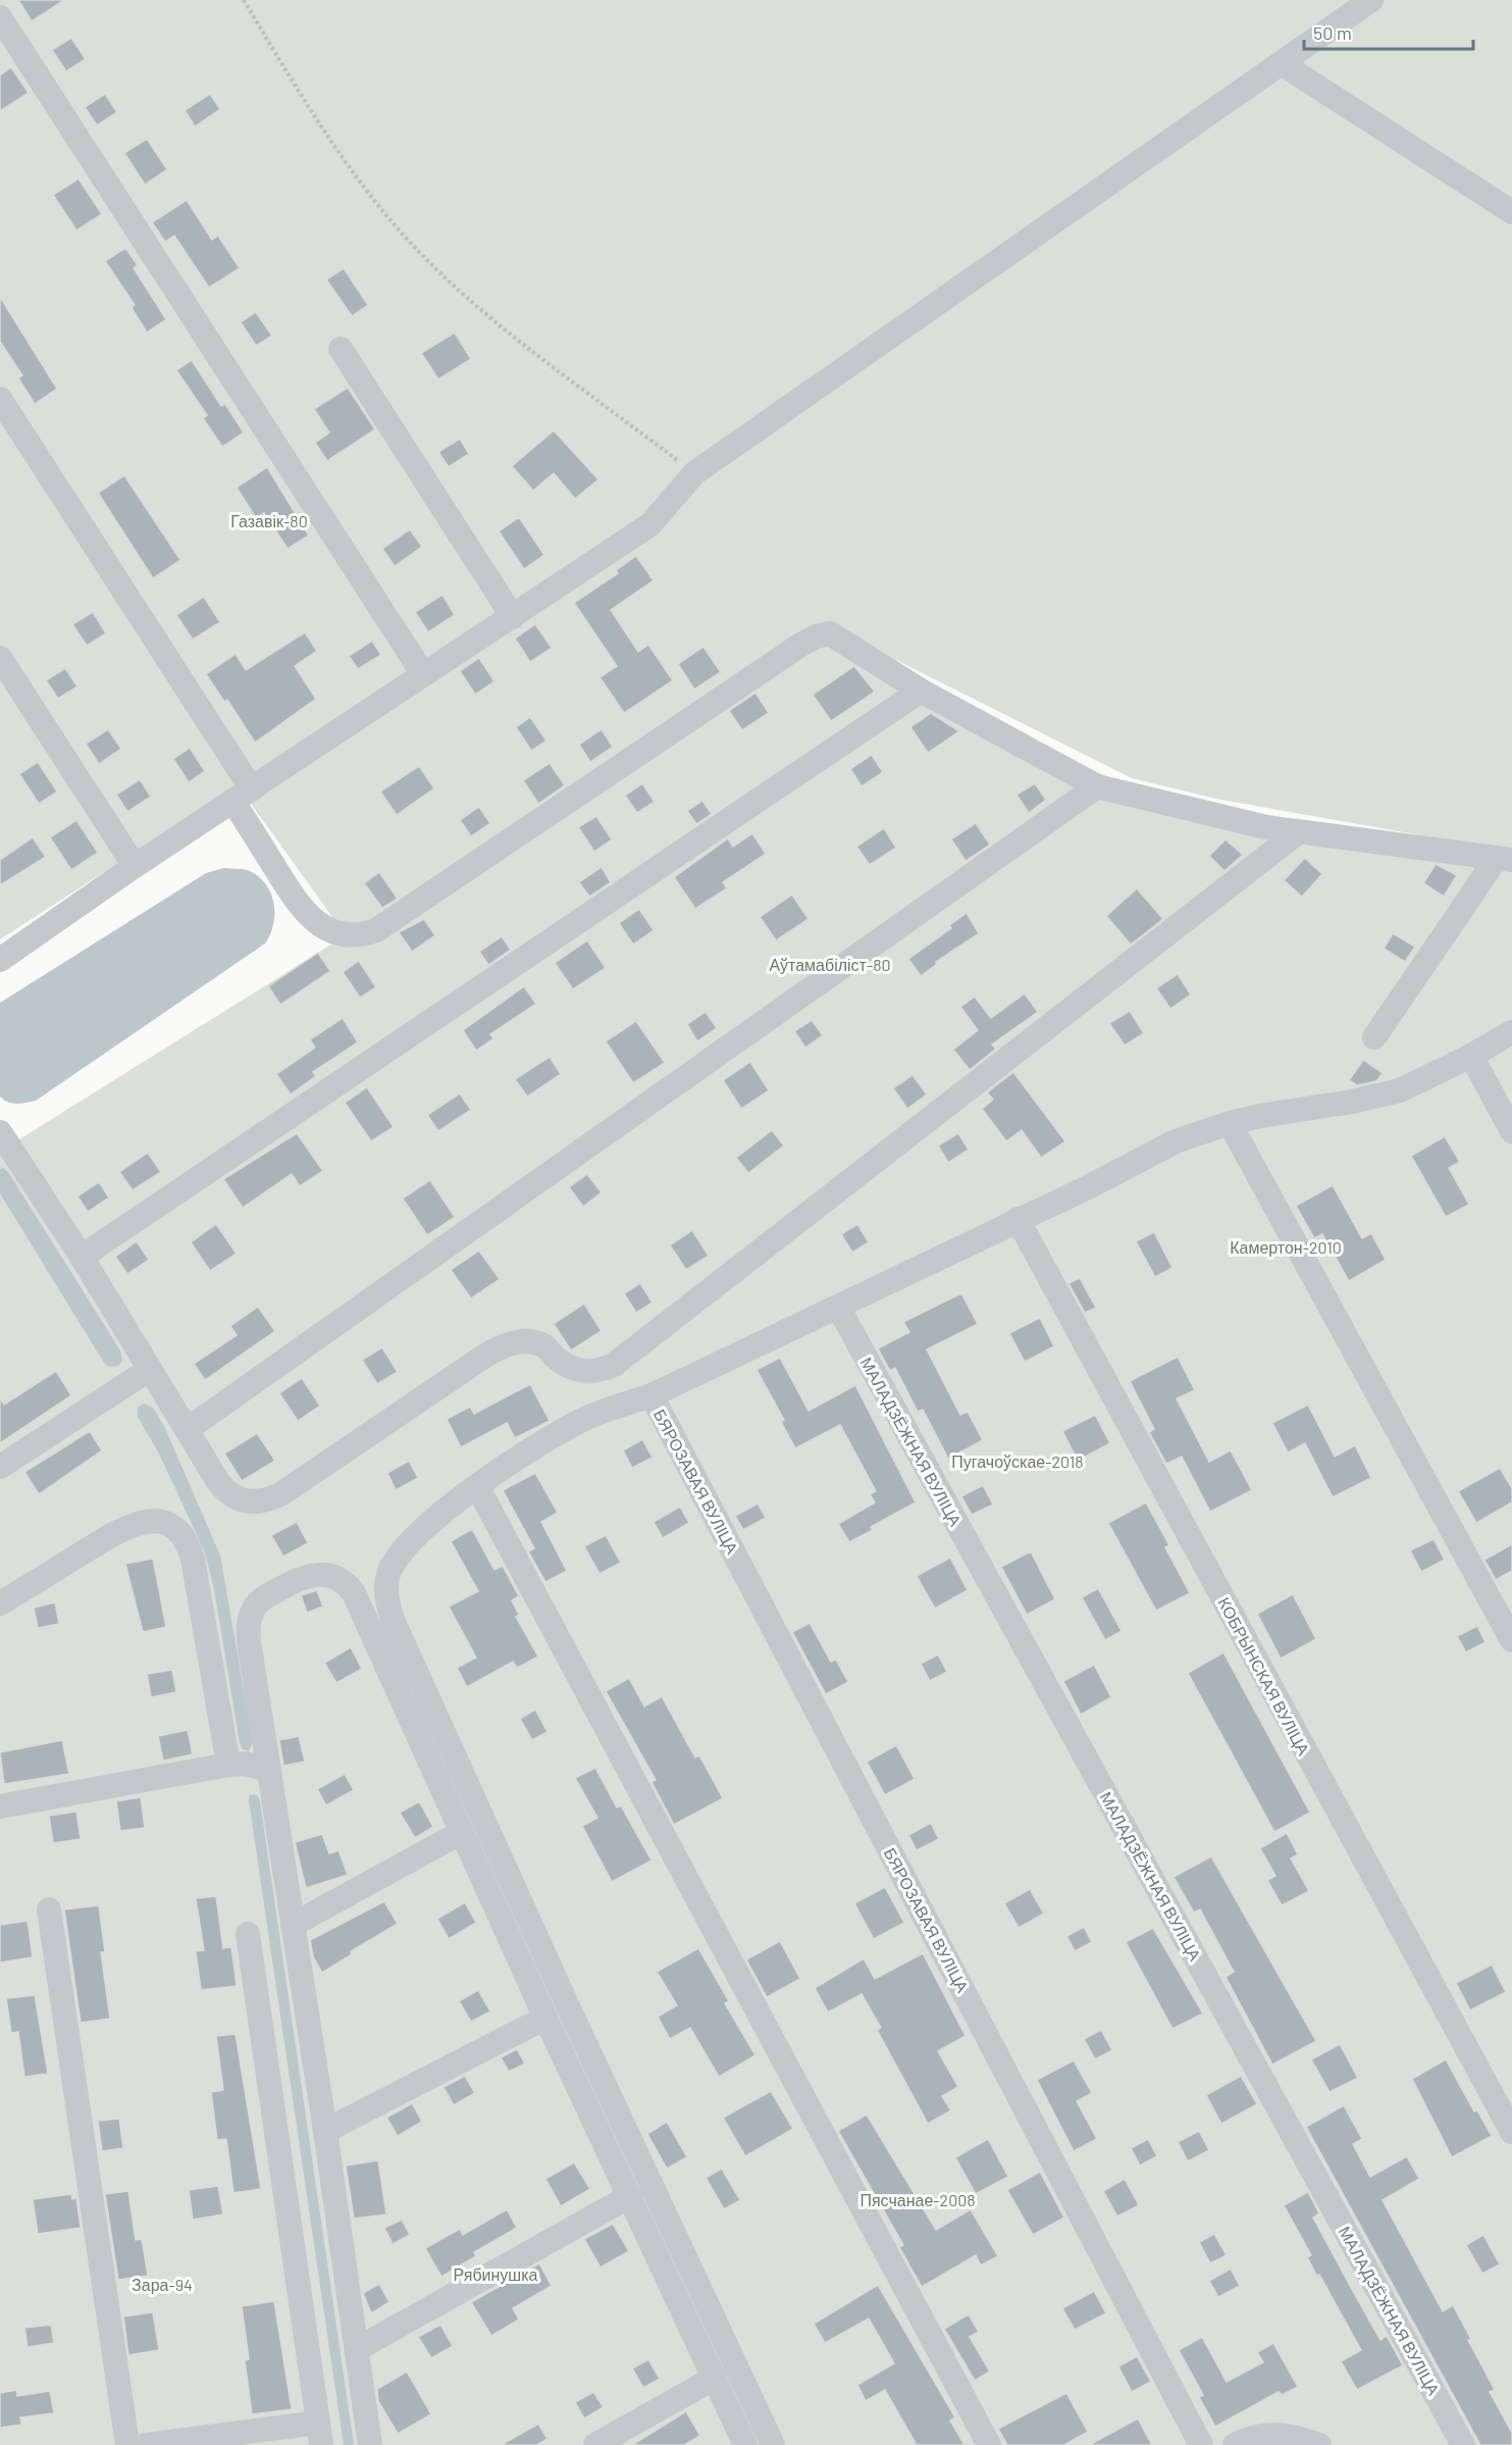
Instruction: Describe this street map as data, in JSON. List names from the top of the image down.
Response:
{
  "streets": {
    "lane": ["МАЛАДЗЁЖНАЯ ВУЛІЦА", "БЯРОЗАВАЯ ВУЛІЦА", "КОБРЫНСКАЯ ВУЛІЦА"]
  },
  "parks": [
    "Газавік-80",
    "Аўтамабіліст-80",
    "Камертон-2010",
    "Пугачоўскае-2018",
    "Пясчанае-2008",
    "Рябинушка",
    "Зара-94"
  ],
  "scale_bar": "50 m"
}
